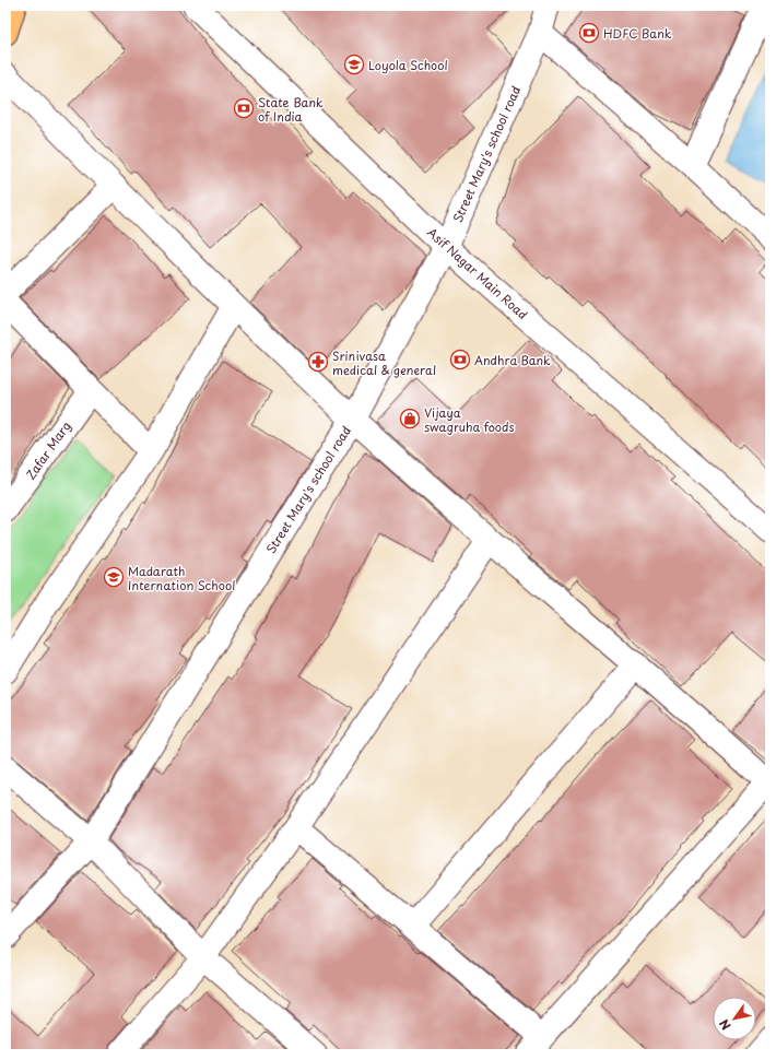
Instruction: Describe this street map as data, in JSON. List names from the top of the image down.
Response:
{
  "streets": {
    "street": ["Street Mary's school road", "Asif Nagar Main Road", "Zafar Marg"]
  },
  "crossings": [
    ["Street Mary's school road", "Asif Nagar Main Road"]
  ],
  "places": {
    "bank": ["HDFC Bank", "State Bank of India", "Andhra Bank"],
    "school or university": ["Loyola School", "Madarath Internation School"],
    "pharmacy": ["Srinivasa medical & general"],
    "shop": ["Vijaya swagruha foods"]
  },
  "north": "bottom left"
}
